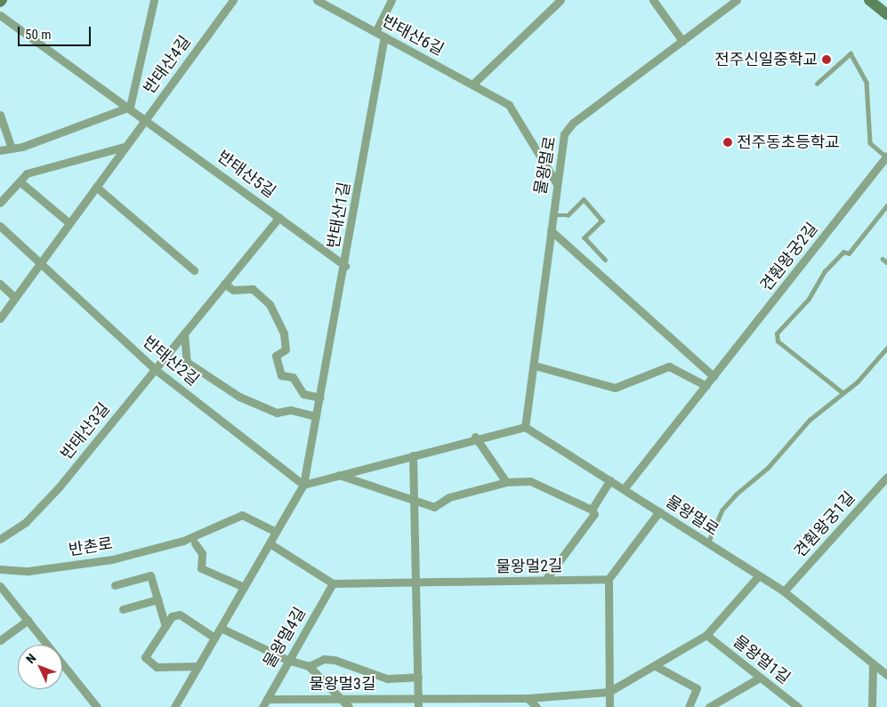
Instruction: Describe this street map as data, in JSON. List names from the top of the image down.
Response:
{
  "streets": {
    "street": [
      "반태산6길",
      "반태산4길",
      "물왕멀로",
      "반태산5길",
      "반태산1길",
      "견훤왕궁2길",
      "반태산2길",
      "반태산3길",
      "견훤왕궁1길",
      "반촌로",
      "물왕멀2길",
      "물왕멀4길",
      "물왕멀1길",
      "물왕멀3길"
    ]
  },
  "crossings": [
    ["반태산6길", "물왕멀로"],
    ["반태산6길", "반태산1길"],
    ["반태산4길", "반태산5길"],
    ["반태산4길", "반태산2길"],
    ["물왕멀로", "견훤왕궁2길"],
    ["물왕멀로", "견훤왕궁1길"],
    ["반태산5길", "반태산1길"],
    ["반태산5길", "반태산3길"],
    ["반태산1길", "반태산2길"],
    ["반태산1길", "반촌로"],
    ["반태산2길", "반태산3길"],
    ["물왕멀4길", "물왕멀3길"]
  ],
  "places": ["전주신일중학교", "전주동초등학교"],
  "scale_bar": "50 m",
  "north": "top left"
}
